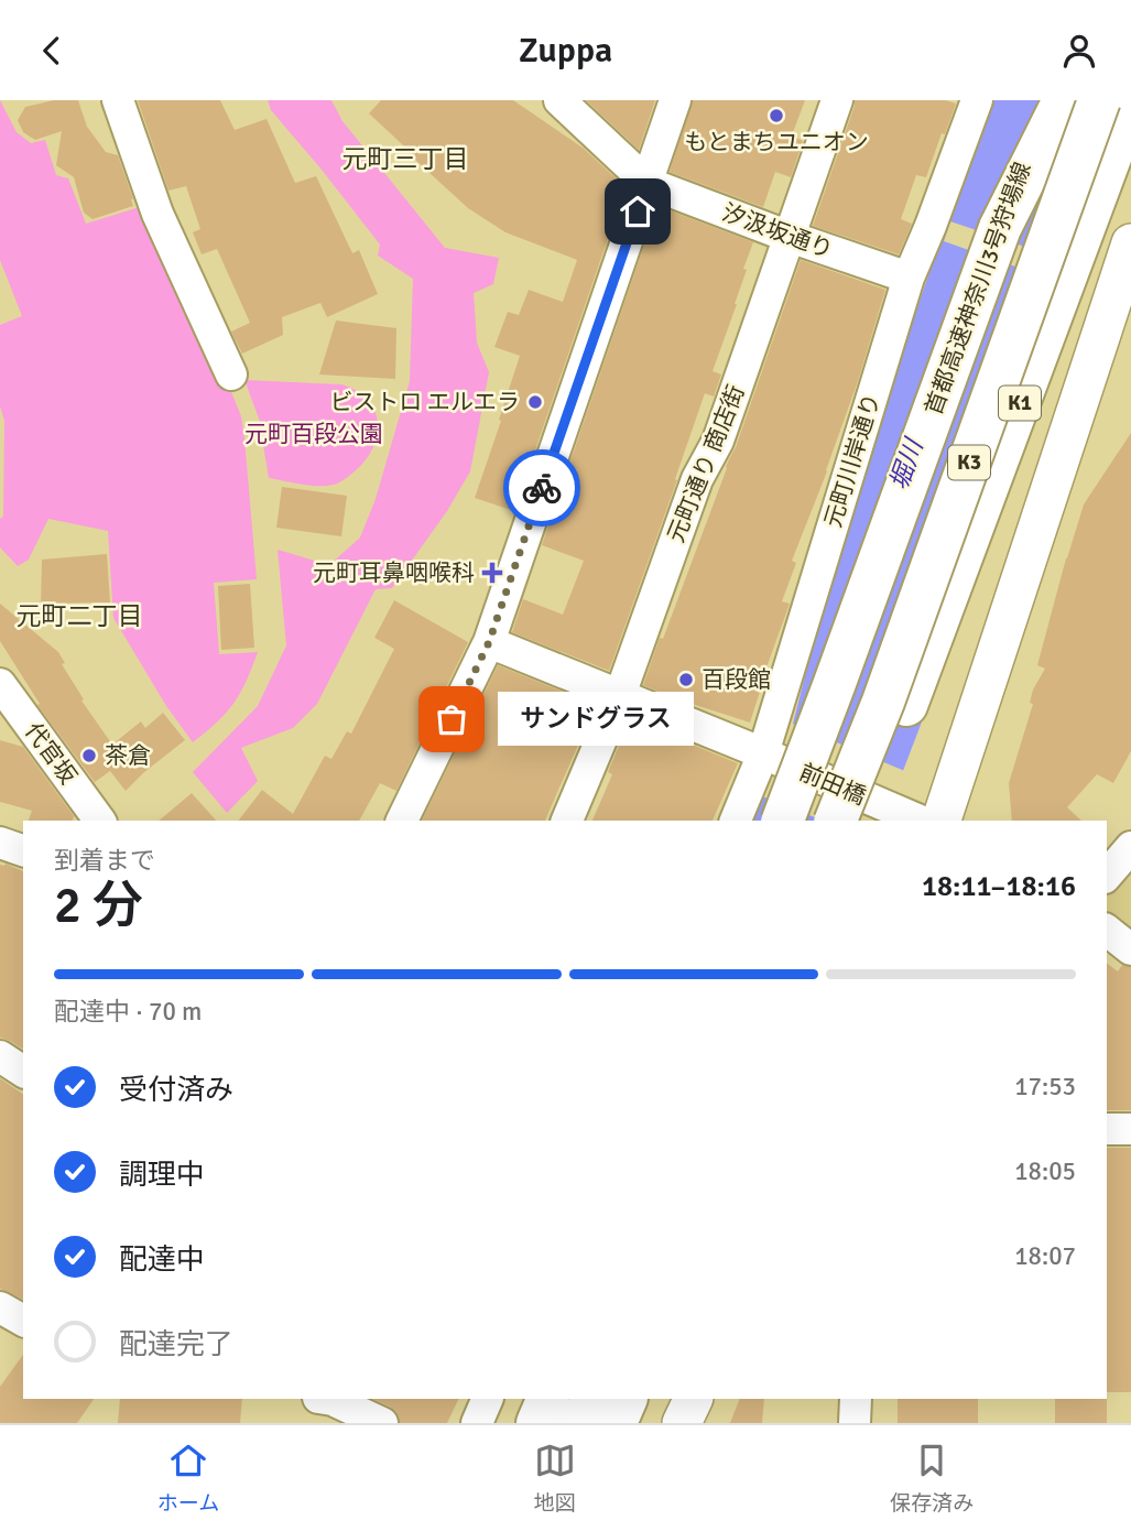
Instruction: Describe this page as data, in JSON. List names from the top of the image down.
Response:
{
  "streets": {
    "highway": ["首都高速神奈川3号狩場線", "K1", "K3"],
    "street": [
      "汐汲坂通り",
      "元町川岸通り",
      "元町通り 商店街",
      "代官坂",
      "前田橋"
    ]
  },
  "crossings": [
    ["汐汲坂通り", "元町川岸通り"],
    ["汐汲坂通り", "元町通り 商店街"],
    ["K1", "前田橋"],
    ["元町川岸通り", "前田橋"],
    ["元町通り 商店街", "前田橋"]
  ],
  "districts": ["元町三丁目", "元町二丁目"],
  "water": ["堀川"],
  "parks": ["元町百段公園"],
  "places": {
    "other": [
      "もとまちユニオン",
      "ビストロ エルエラ",
      "百段館",
      "サンドグラス",
      "茶倉"
    ],
    "health": ["元町耳鼻咽喉科"]
  },
  "page": {
    "header": "Zuppa",
    "bubble": "サンドグラス",
    "heading": ["2 分", "到着まで", "18:11–18:16"],
    "bar": "配達中 · 70 m",
    "list": [
      ["受付済み", "17:53"],
      ["調理中", "18:05"],
      ["配達中", "18:07"],
      "配達完了"
    ],
    "tabs": ["ホーム", "地図", "保存済み"]
  }
}
